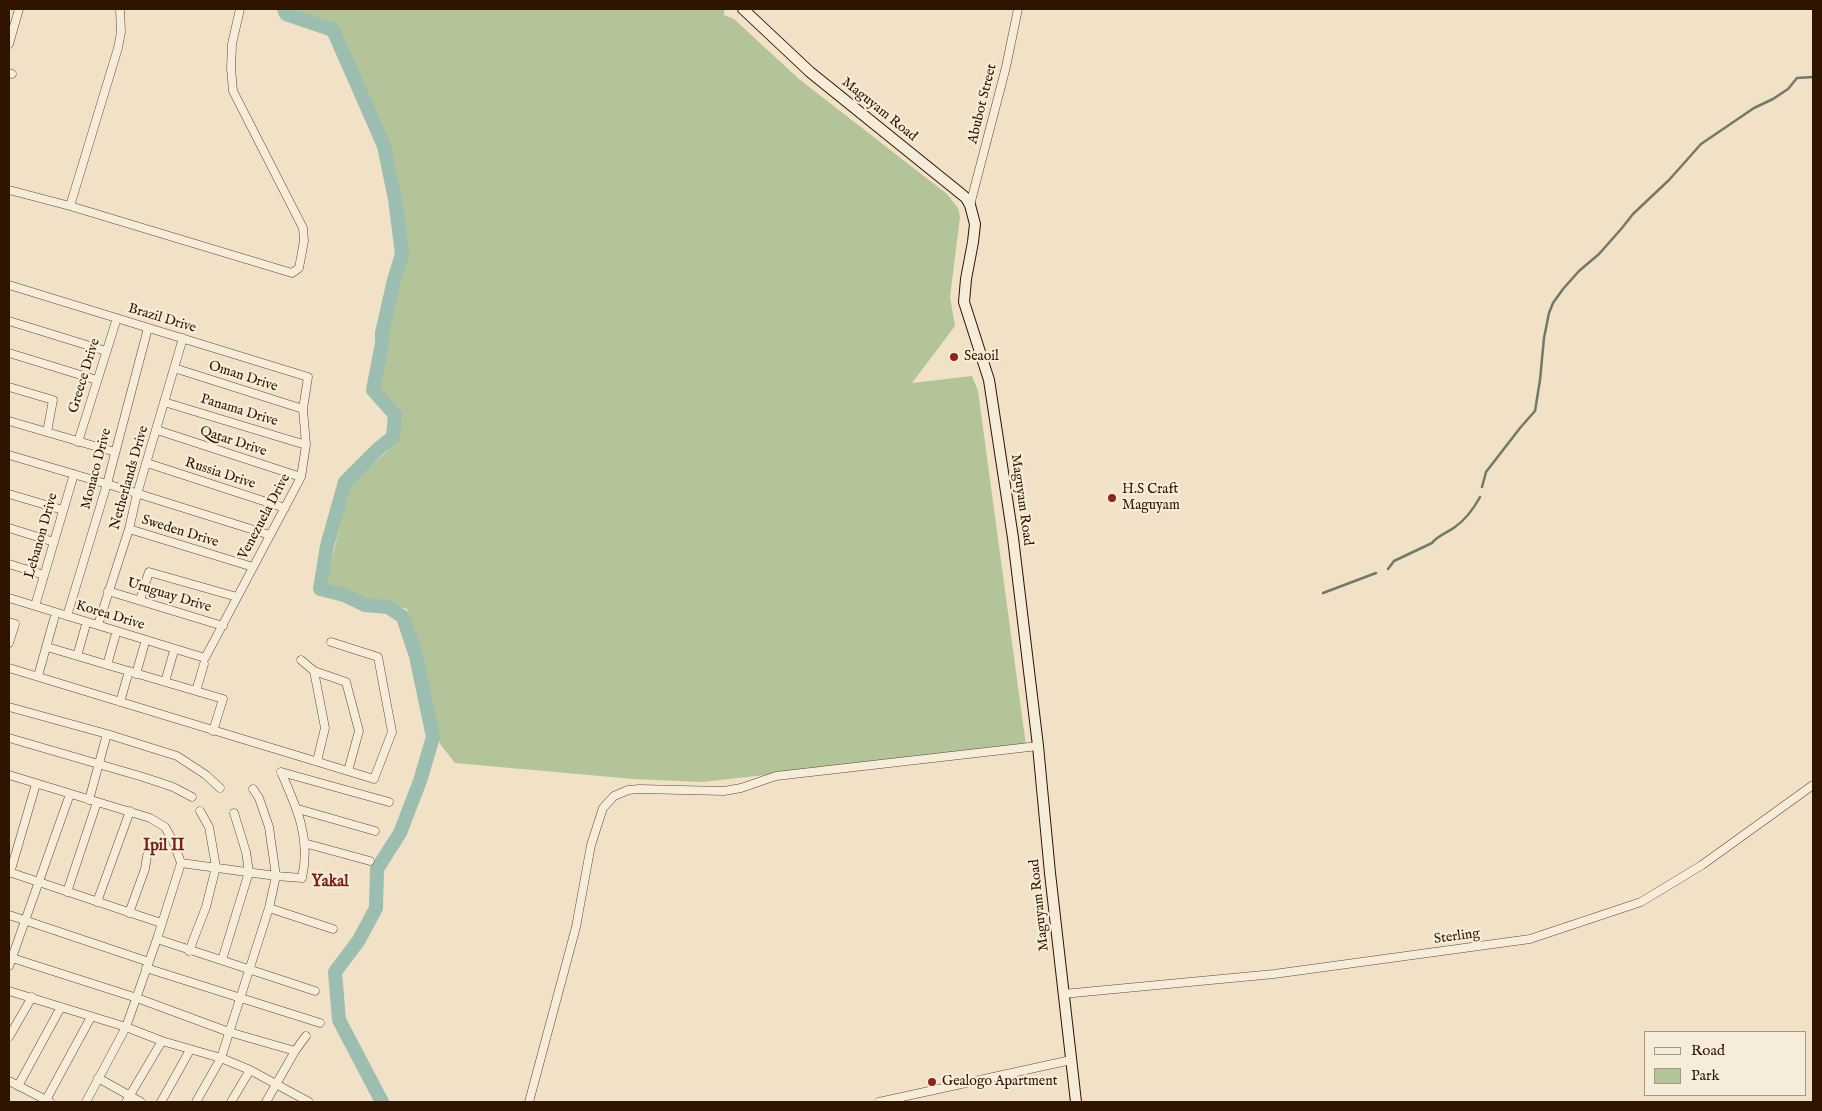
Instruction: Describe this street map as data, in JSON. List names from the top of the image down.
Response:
{
  "streets": {
    "main road": ["Maguyam Road"],
    "street": [
      "Abubot Street",
      "Brazil Drive",
      "Greece Drive",
      "Oman Drive",
      "Panama Drive",
      "Qatar Drive",
      "Monaco Drive",
      "Russia Drive",
      "Netherlands Drive",
      "Venezuela Drive",
      "Sweden Drive",
      "Lebanon Drive",
      "Uruguay Drive",
      "Korea Drive",
      "Sterling"
    ]
  },
  "crossings": [
    ["Abubot Street", "Maguyam Road"],
    ["Maguyam Road", "Sterling"],
    ["Brazil Drive", "Greece Drive"],
    ["Brazil Drive", "Monaco Drive"],
    ["Brazil Drive", "Netherlands Drive"],
    ["Brazil Drive", "Venezuela Drive"],
    ["Oman Drive", "Netherlands Drive"],
    ["Oman Drive", "Venezuela Drive"],
    ["Panama Drive", "Netherlands Drive"],
    ["Panama Drive", "Venezuela Drive"],
    ["Qatar Drive", "Netherlands Drive"],
    ["Qatar Drive", "Venezuela Drive"],
    ["Monaco Drive", "Korea Drive"],
    ["Russia Drive", "Netherlands Drive"],
    ["Russia Drive", "Venezuela Drive"],
    ["Netherlands Drive", "Sweden Drive"],
    ["Netherlands Drive", "Uruguay Drive"],
    ["Netherlands Drive", "Korea Drive"],
    ["Venezuela Drive", "Sweden Drive"],
    ["Venezuela Drive", "Uruguay Drive"],
    ["Venezuela Drive", "Korea Drive"],
    ["Lebanon Drive", "Korea Drive"]
  ],
  "districts": ["Ipil II", "Yakal"],
  "places": ["Seaoil", "H.S Craft Maguyam", "Gealogo Apartment"],
  "legend": ["Road", "Park"]
}
